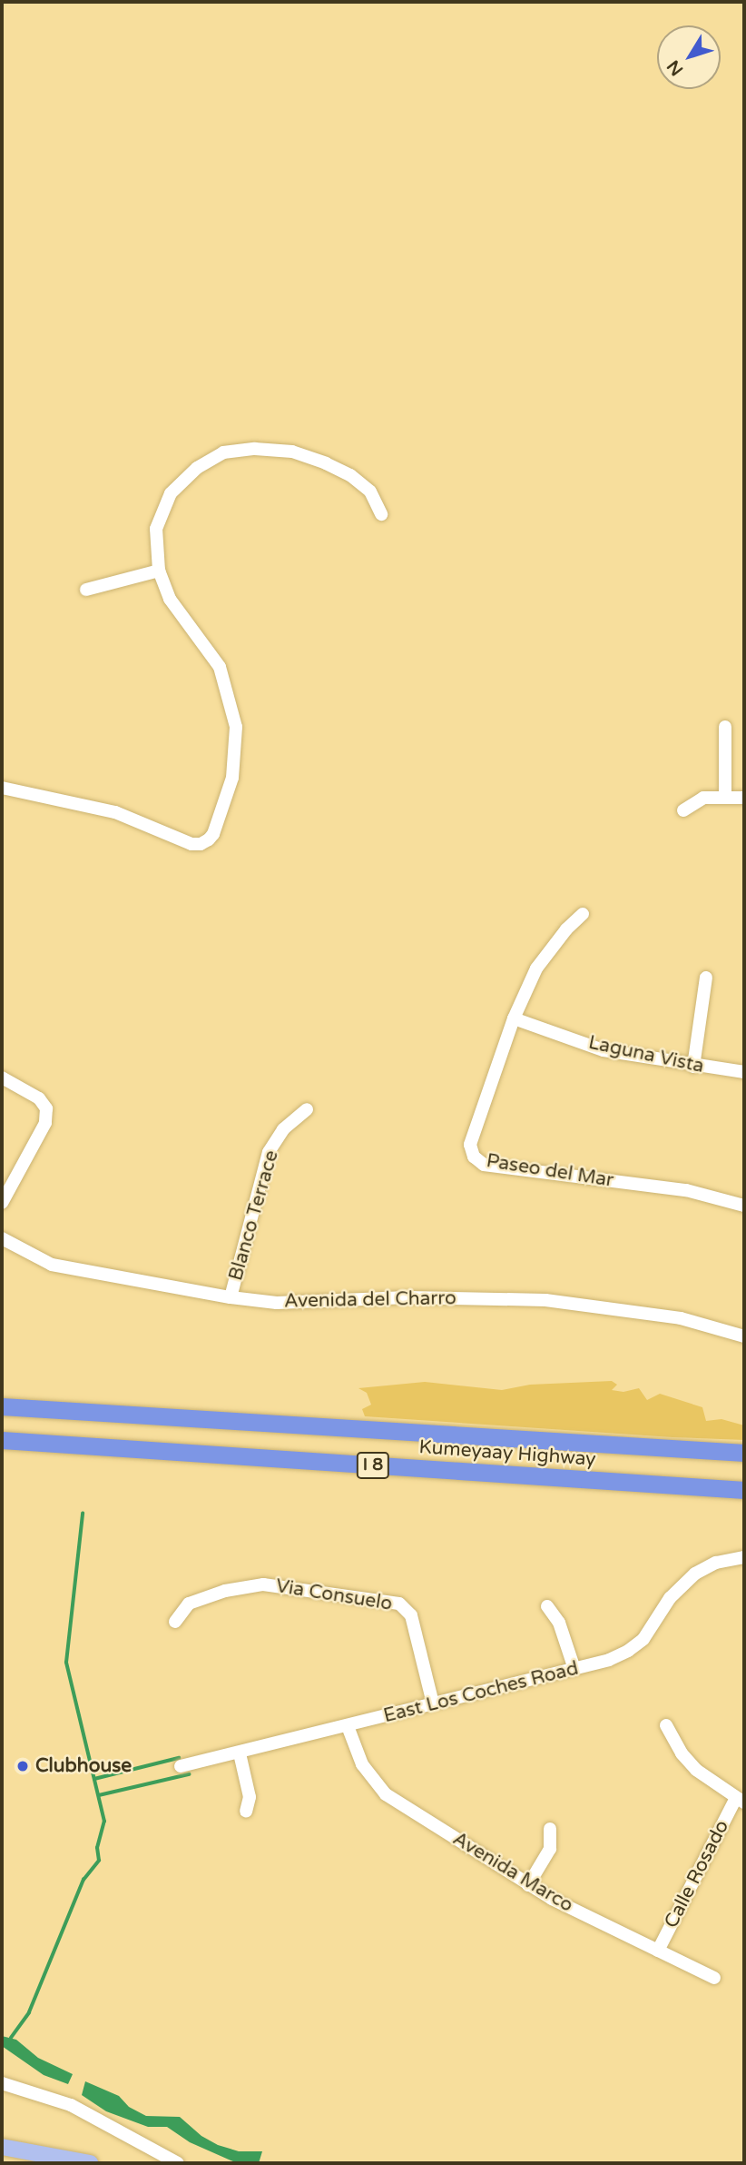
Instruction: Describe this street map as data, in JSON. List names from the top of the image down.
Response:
{
  "streets": {
    "highway": ["Kumeyaay Highway", "I 8"],
    "street": [
      "Laguna Vista",
      "Paseo del Mar",
      "Blanco Terrace",
      "Avenida del Charro",
      "Via Consuelo",
      "East Los Coches Road",
      "Avenida Marco",
      "Calle Rosado"
    ]
  },
  "crossings": [
    ["Laguna Vista", "Paseo del Mar"],
    ["Blanco Terrace", "Avenida del Charro"],
    ["Via Consuelo", "East Los Coches Road"],
    ["East Los Coches Road", "Avenida Marco"],
    ["Avenida Marco", "Calle Rosado"]
  ],
  "places": ["Clubhouse"],
  "north": "bottom left"
}
